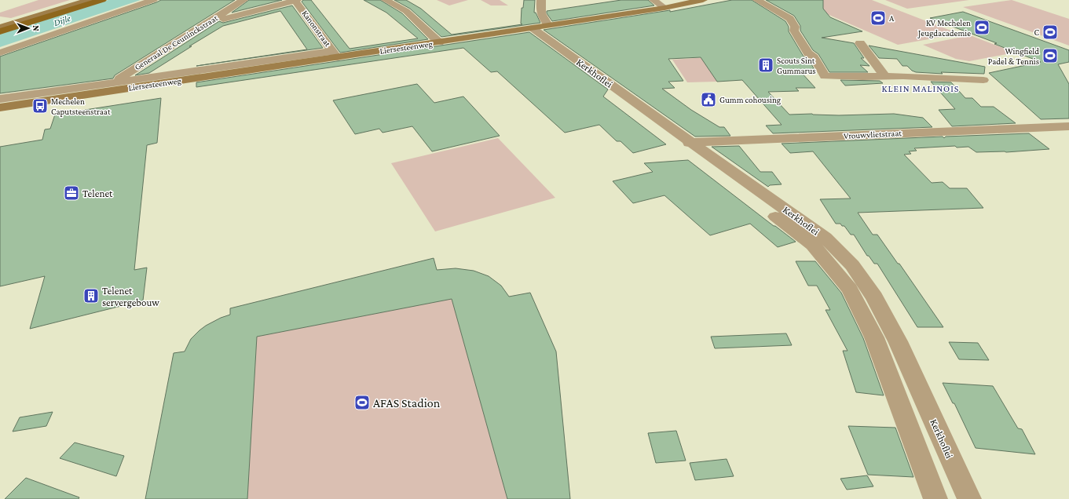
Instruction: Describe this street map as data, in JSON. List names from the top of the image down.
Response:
{
  "streets": {
    "main road": ["Liersesteenweg"],
    "street": [
      "Kanonstraat",
      "Generaal De Ceuninckstraat",
      "Kerkhoflei",
      "Vrouwvlietstraat"
    ]
  },
  "crossings": [
    ["Kanonstraat", "Liersesteenweg"],
    ["Generaal De Ceuninckstraat", "Liersesteenweg"],
    ["Liersesteenweg", "Kerkhoflei"],
    ["Kerkhoflei", "Vrouwvlietstraat"]
  ],
  "districts": ["KLEIN MALINOIS"],
  "water": ["Dijle"],
  "places": {
    "sports": [
      "A",
      "KV Mechelen Jeugdacademie",
      "C",
      "Wingfield Padel & Tennis",
      "AFAS Stadion"
    ],
    "building": ["Scouts Sint Gummarus", "Telenet servergebouw"],
    "public building": ["Gumm cohousing"],
    "bus stop": ["Mechelen Caputsteenstraat"],
    "office": ["Telenet"]
  },
  "north": "right"
}
